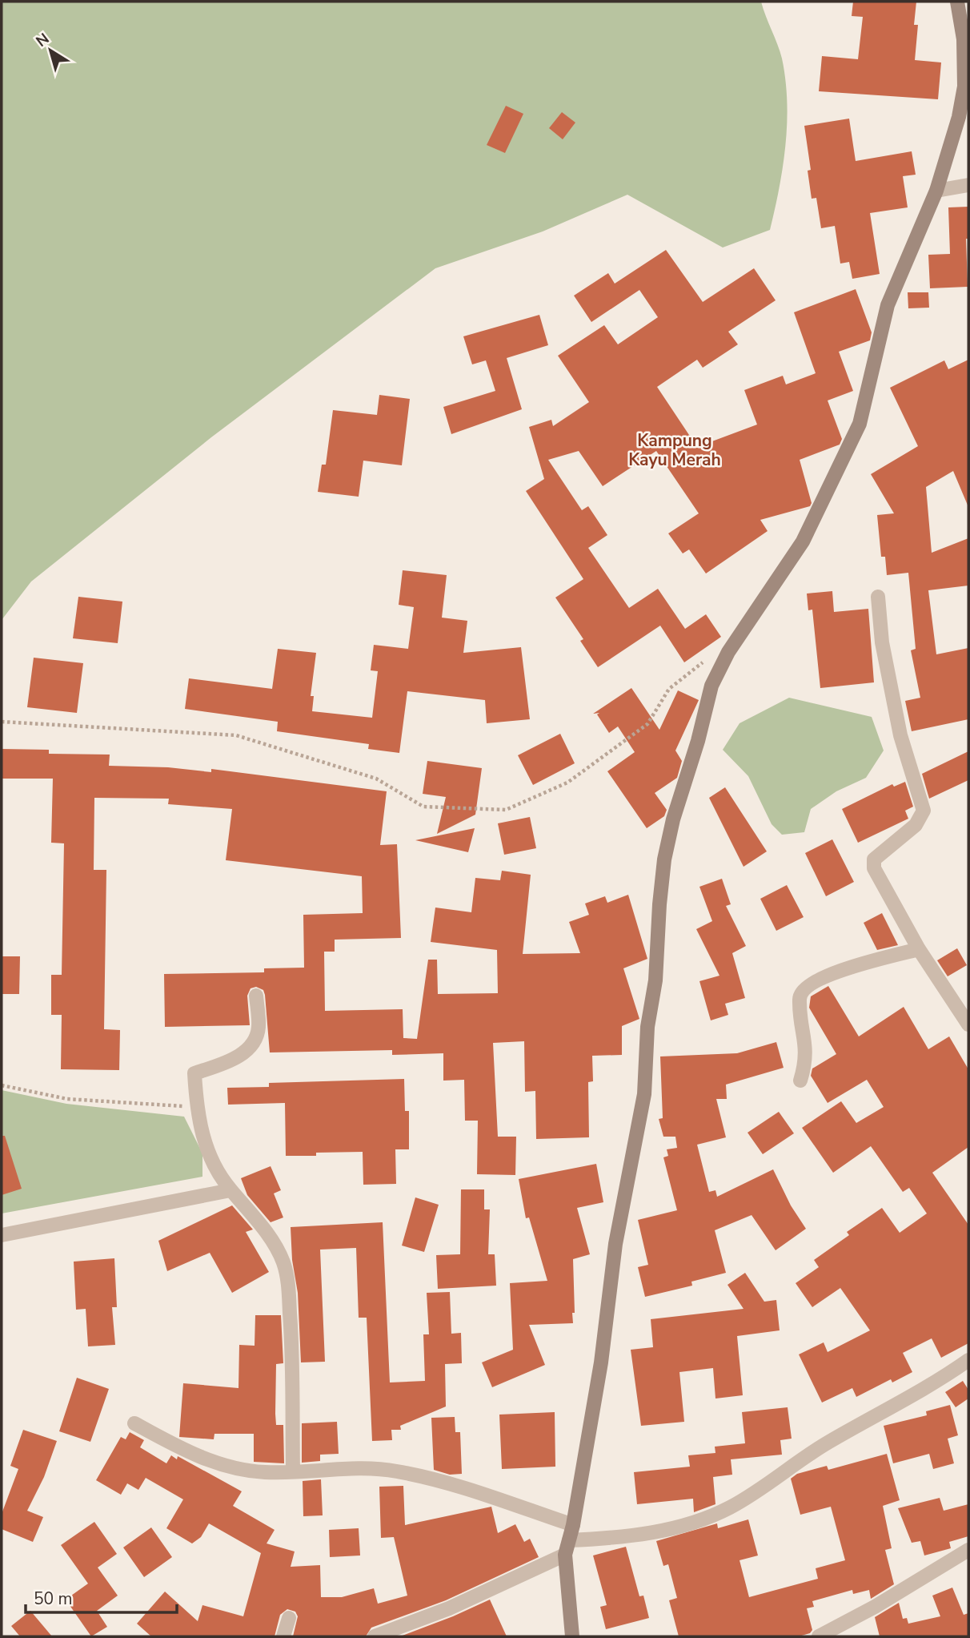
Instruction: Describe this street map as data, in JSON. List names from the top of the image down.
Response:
{
  "districts": ["Kampung Kayu Merah"],
  "scale_bar": "50 m",
  "north": "top left"
}
